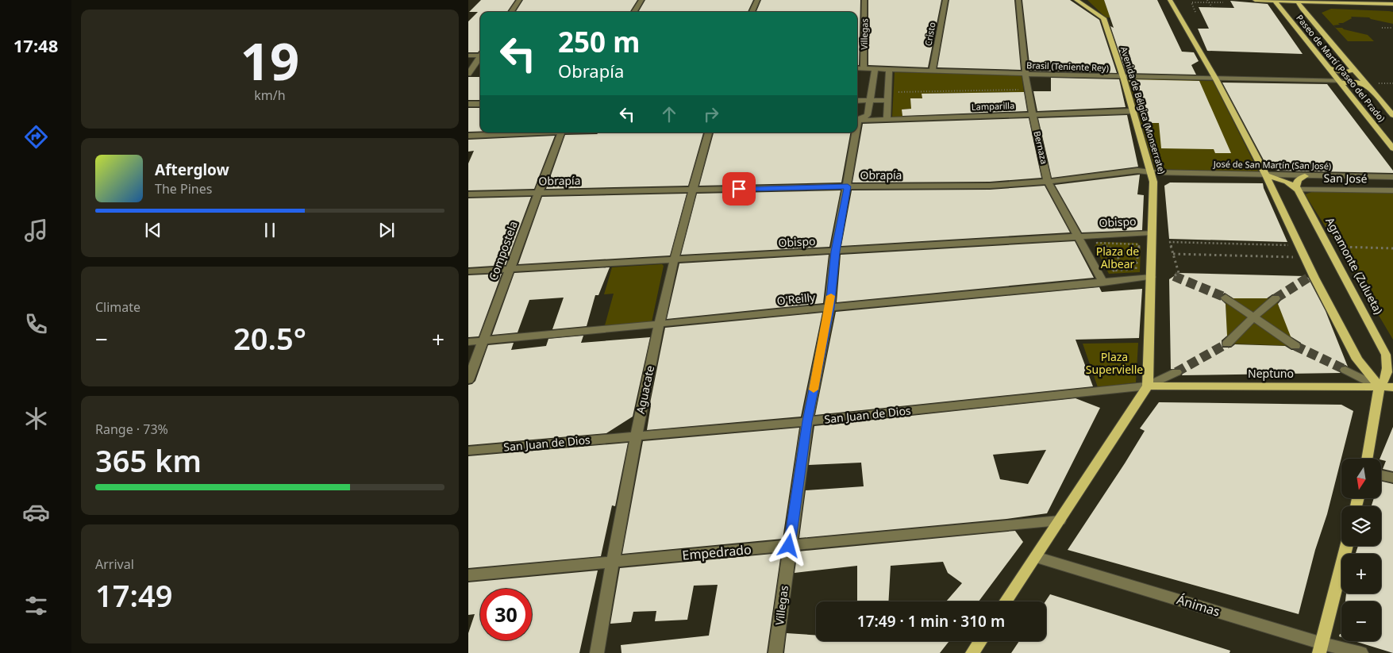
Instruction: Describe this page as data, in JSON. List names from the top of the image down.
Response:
{
  "streets": {
    "main road": [
      "Paseo de Martí (Paseo del Prado)",
      "Avenida de Bélgica (Monserrate)",
      "Agramonte (Zulueta)",
      "Neptuno"
    ],
    "street": [
      "Villegas",
      "Cristo",
      "Brasil (Teniente Rey)",
      "Lamparilla",
      "Bernaza",
      "José de San Martín (San José)",
      "Obrapía",
      "San José",
      "Obispo",
      "Compostela",
      "O'Reilly",
      "Aguacate",
      "San Juan de Dios",
      "Empedrado",
      "Ánimas"
    ]
  },
  "crossings": [
    ["Villegas", "Brasil (Teniente Rey)"],
    ["Villegas", "Obrapía"],
    ["Villegas", "Obispo"],
    ["Villegas", "O'Reilly"],
    ["Villegas", "San Juan de Dios"],
    ["Villegas", "Empedrado"],
    ["Cristo", "Brasil (Teniente Rey)"],
    ["Brasil (Teniente Rey)", "Paseo de Martí (Paseo del Prado)"],
    ["Brasil (Teniente Rey)", "Avenida de Bélgica (Monserrate)"],
    ["Brasil (Teniente Rey)", "Bernaza"],
    ["Lamparilla", "Avenida de Bélgica (Monserrate)"],
    ["Lamparilla", "Bernaza"],
    ["Avenida de Bélgica (Monserrate)", "José de San Martín (San José)"],
    ["Avenida de Bélgica (Monserrate)", "Obrapía"],
    ["Avenida de Bélgica (Monserrate)", "Obispo"],
    ["Avenida de Bélgica (Monserrate)", "O'Reilly"],
    ["Avenida de Bélgica (Monserrate)", "Neptuno"],
    ["Avenida de Bélgica (Monserrate)", "San Juan de Dios"],
    ["Bernaza", "Obrapía"],
    ["Bernaza", "Obispo"],
    ["Bernaza", "O'Reilly"],
    ["José de San Martín (San José)", "Obrapía"],
    ["Obrapía", "Compostela"],
    ["Obrapía", "Aguacate"],
    ["San José", "Agramonte (Zulueta)"],
    ["Obispo", "Compostela"],
    ["Obispo", "Aguacate"],
    ["Compostela", "O'Reilly"],
    ["Agramonte (Zulueta)", "Neptuno"],
    ["O'Reilly", "Aguacate"],
    ["Neptuno", "San Juan de Dios"],
    ["Aguacate", "San Juan de Dios"],
    ["Aguacate", "Empedrado"]
  ],
  "parks": ["Plaza de Albear", "Plaza Supervielle"],
  "north": "bottom",
  "page": {
    "tabs": "17:48",
    "tile": [
      ["19", "km/h"],
      "Climate",
      ["Range · 73%", "365 km"],
      ["Arrival", "17:49"]
    ],
    "turn": ["250 m", "Obrapía"],
    "song": ["Afterglow", "The Pines"],
    "heat": ["−", "20.5°", "+"],
    "map_buttons": ["+", "−"],
    "limit": "30",
    "trip": "17:49 · 1 min · 310 m"
  }
}
